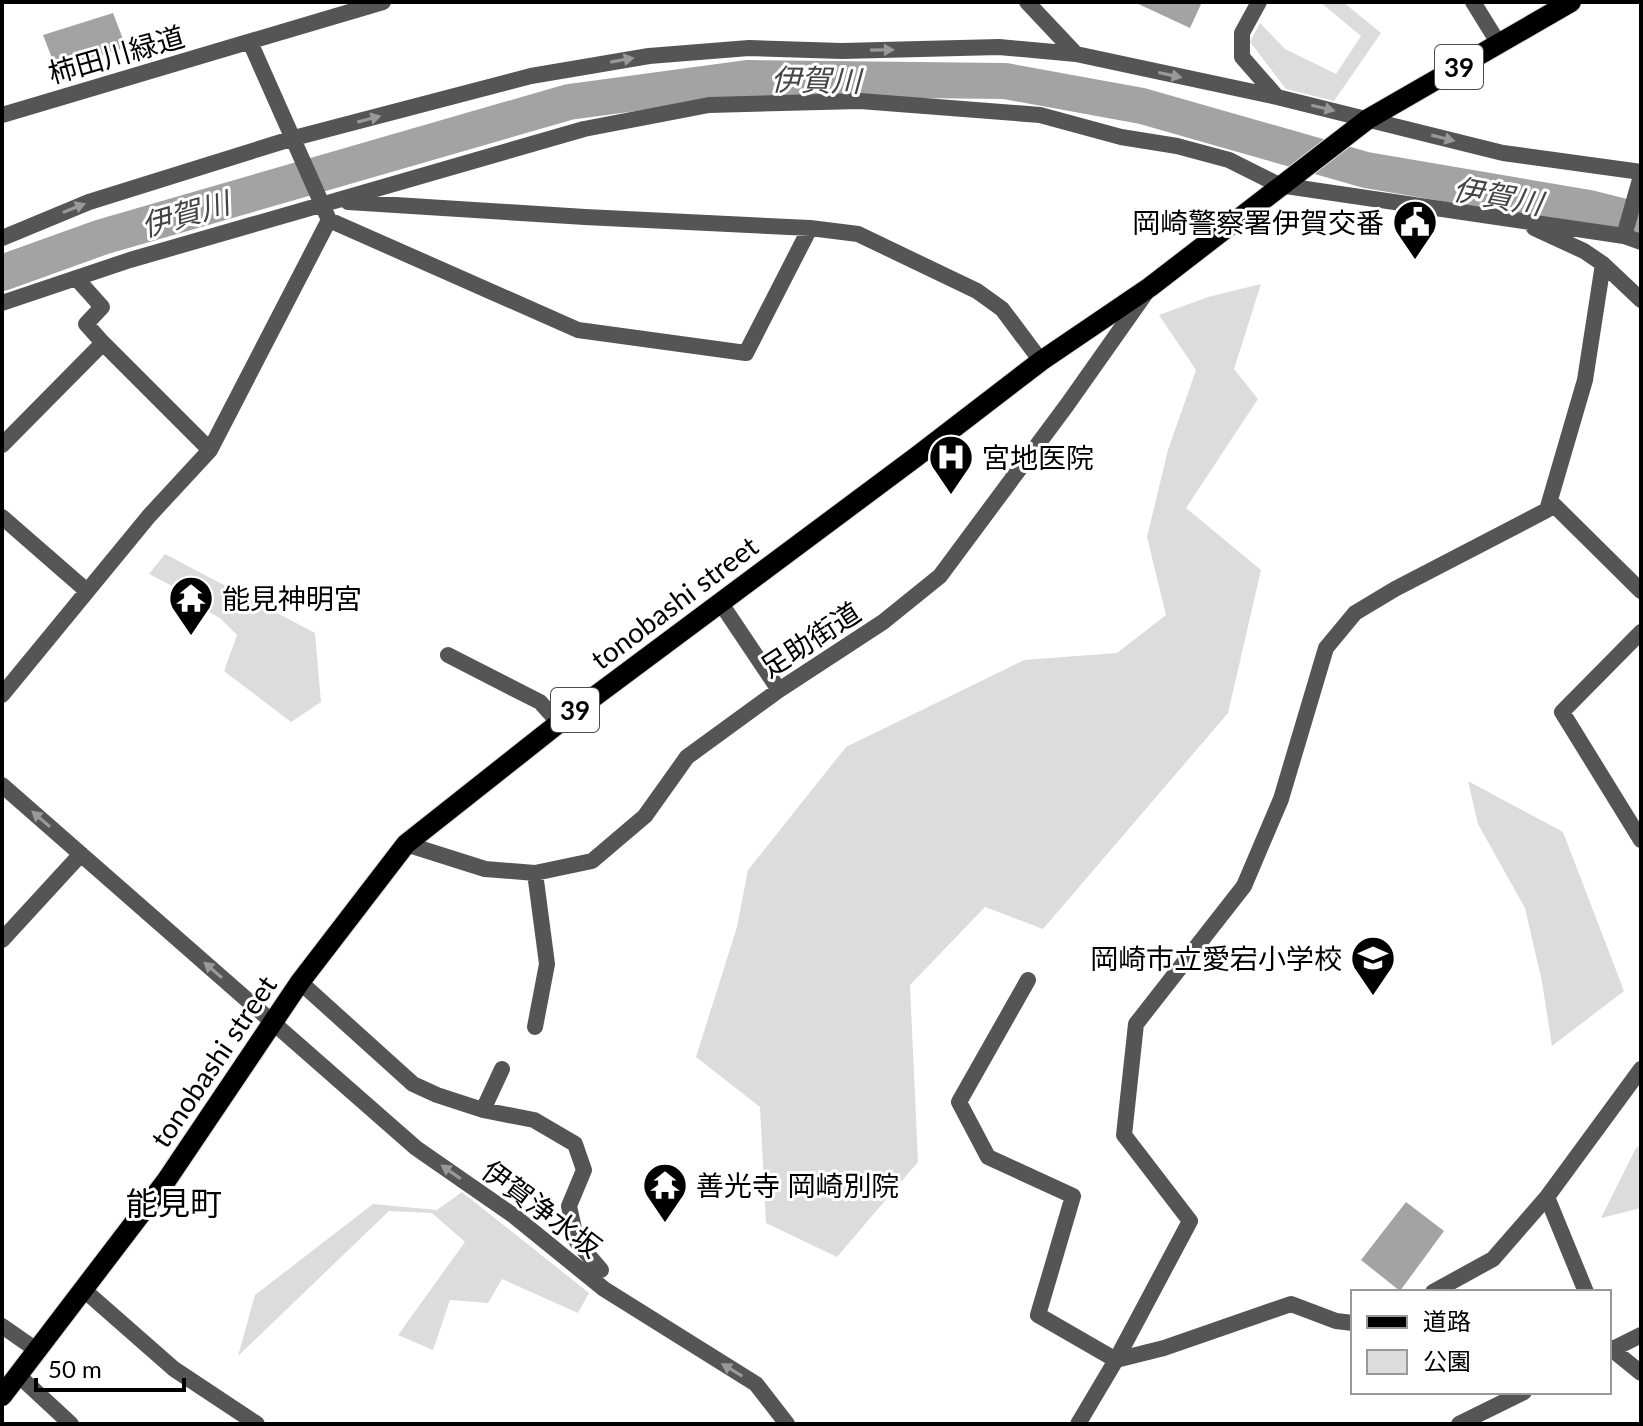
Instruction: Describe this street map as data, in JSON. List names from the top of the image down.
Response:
{
  "streets": {
    "main road": ["39", "tonobashi street"],
    "street": ["柿田川緑道", "足助街道", "伊賀浄水坂"]
  },
  "crossings": [
    ["39", "tonobashi street"],
    ["tonobashi street", "足助街道"],
    ["tonobashi street", "伊賀浄水坂"]
  ],
  "one_way": ["伊賀浄水坂"],
  "districts": ["能見町"],
  "water": ["伊賀川"],
  "places": {
    "public building": ["岡崎警察署伊賀交番"],
    "hospital": ["宮地医院"],
    "temple": ["能見神明宮", "善光寺 岡崎別院"],
    "school or university": ["岡崎市立愛宕小学校"]
  },
  "legend": ["道路", "公園"],
  "scale_bar": "50 m"
}
